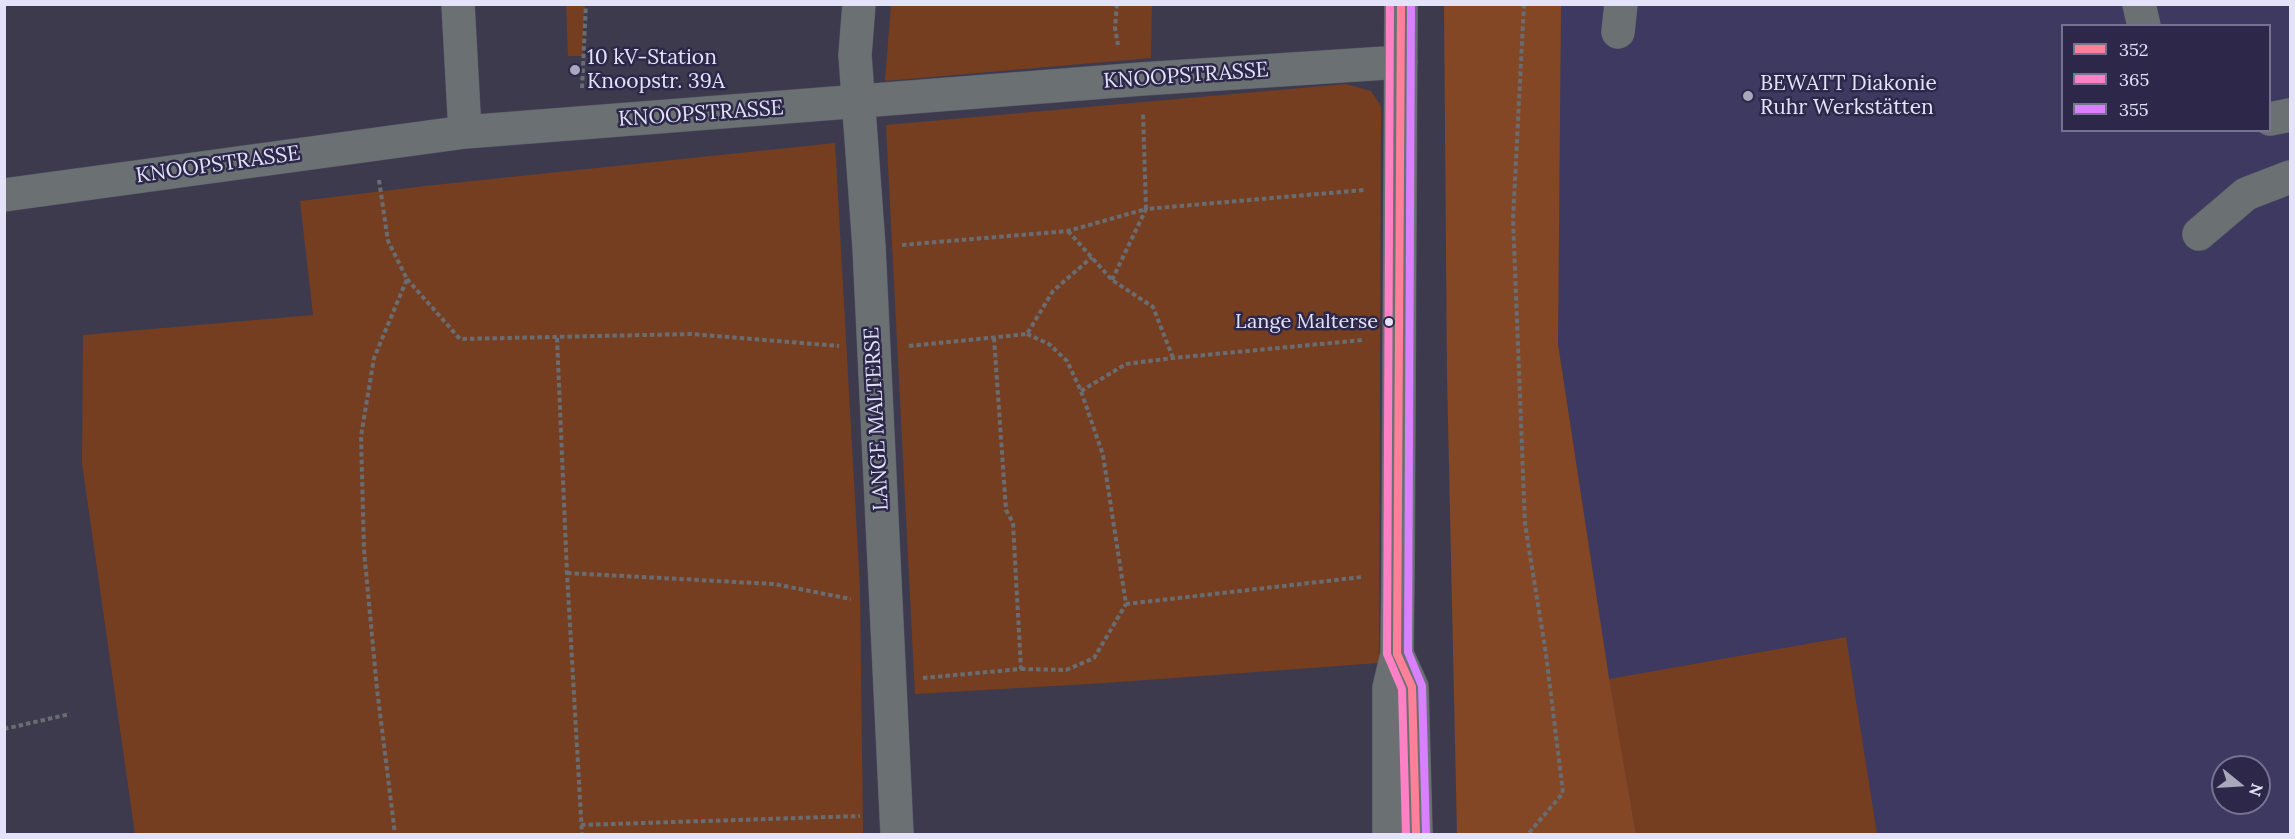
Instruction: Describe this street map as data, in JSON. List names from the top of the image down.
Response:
{
  "streets": {
    "street": ["KNOOPSTRASSE", "LANGE MALTERSE"]
  },
  "crossings": [
    ["KNOOPSTRASSE", "LANGE MALTERSE"]
  ],
  "places": ["10 kV-Station Knoopstr. 39A", "BEWATT Diakonie Ruhr Werkstätten", "Lange Malterse"],
  "lines": ["transit line 352", "transit line 365", "transit line 355"],
  "legend": ["352", "365", "355"],
  "north": "right"
}
